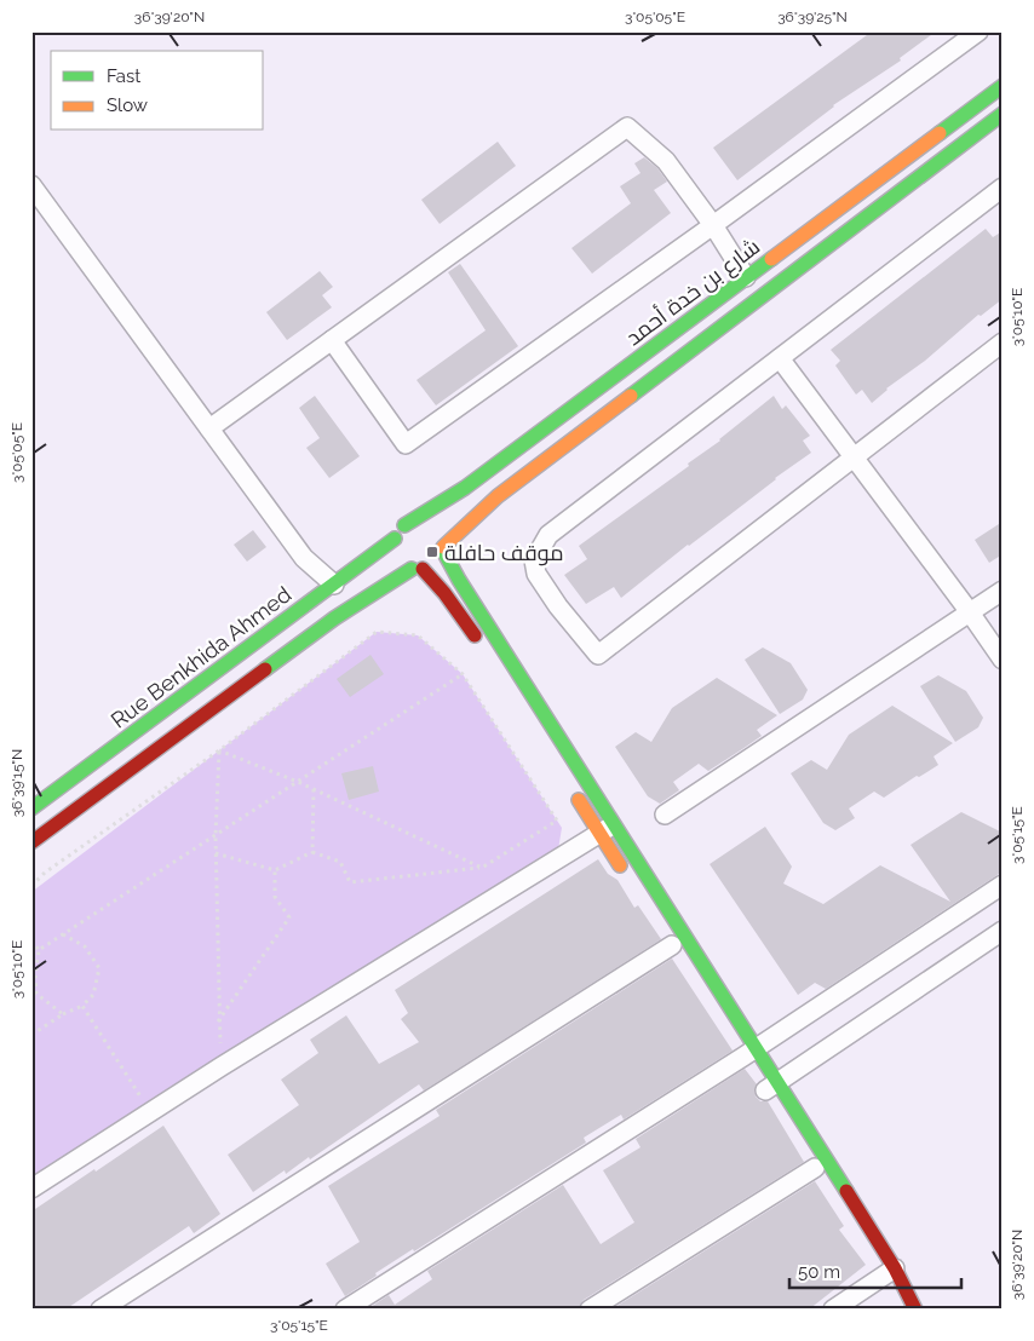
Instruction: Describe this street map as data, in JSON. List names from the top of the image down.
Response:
{
  "streets": {
    "main road": ["شارع بن خدة أحمد", "Rue Benkhida Ahmed"]
  },
  "crossings": [
    ["شارع بن خدة أحمد", "Rue Benkhida Ahmed"]
  ],
  "places": {
    "transit": ["موقف حافلة"]
  },
  "legend": ["Fast", "Slow"],
  "scale_bar": "50 m",
  "coordinates": [
    "36°39'20\"N",
    "3°05'05\"E",
    "36°39'25\"N",
    "3°05'10\"E",
    "36°39'15\"N",
    "3°05'15\"E"
  ]
}
